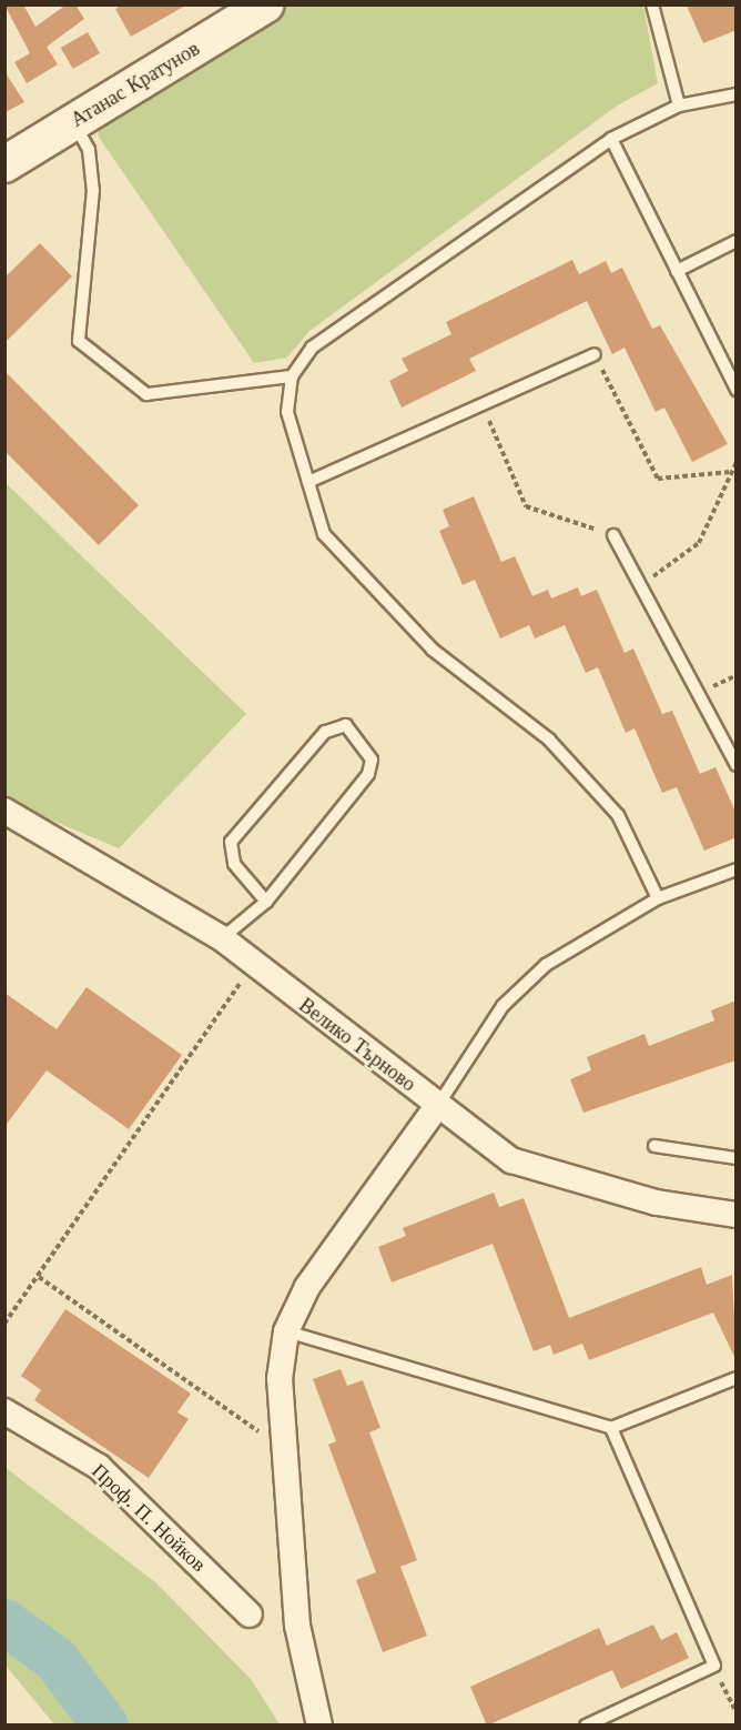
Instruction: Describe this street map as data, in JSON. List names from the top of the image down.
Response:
{
  "streets": {
    "main road": ["Атанас Кратунов"],
    "street": ["Велико Търново", "Проф. П. Нойков"]
  }
}
